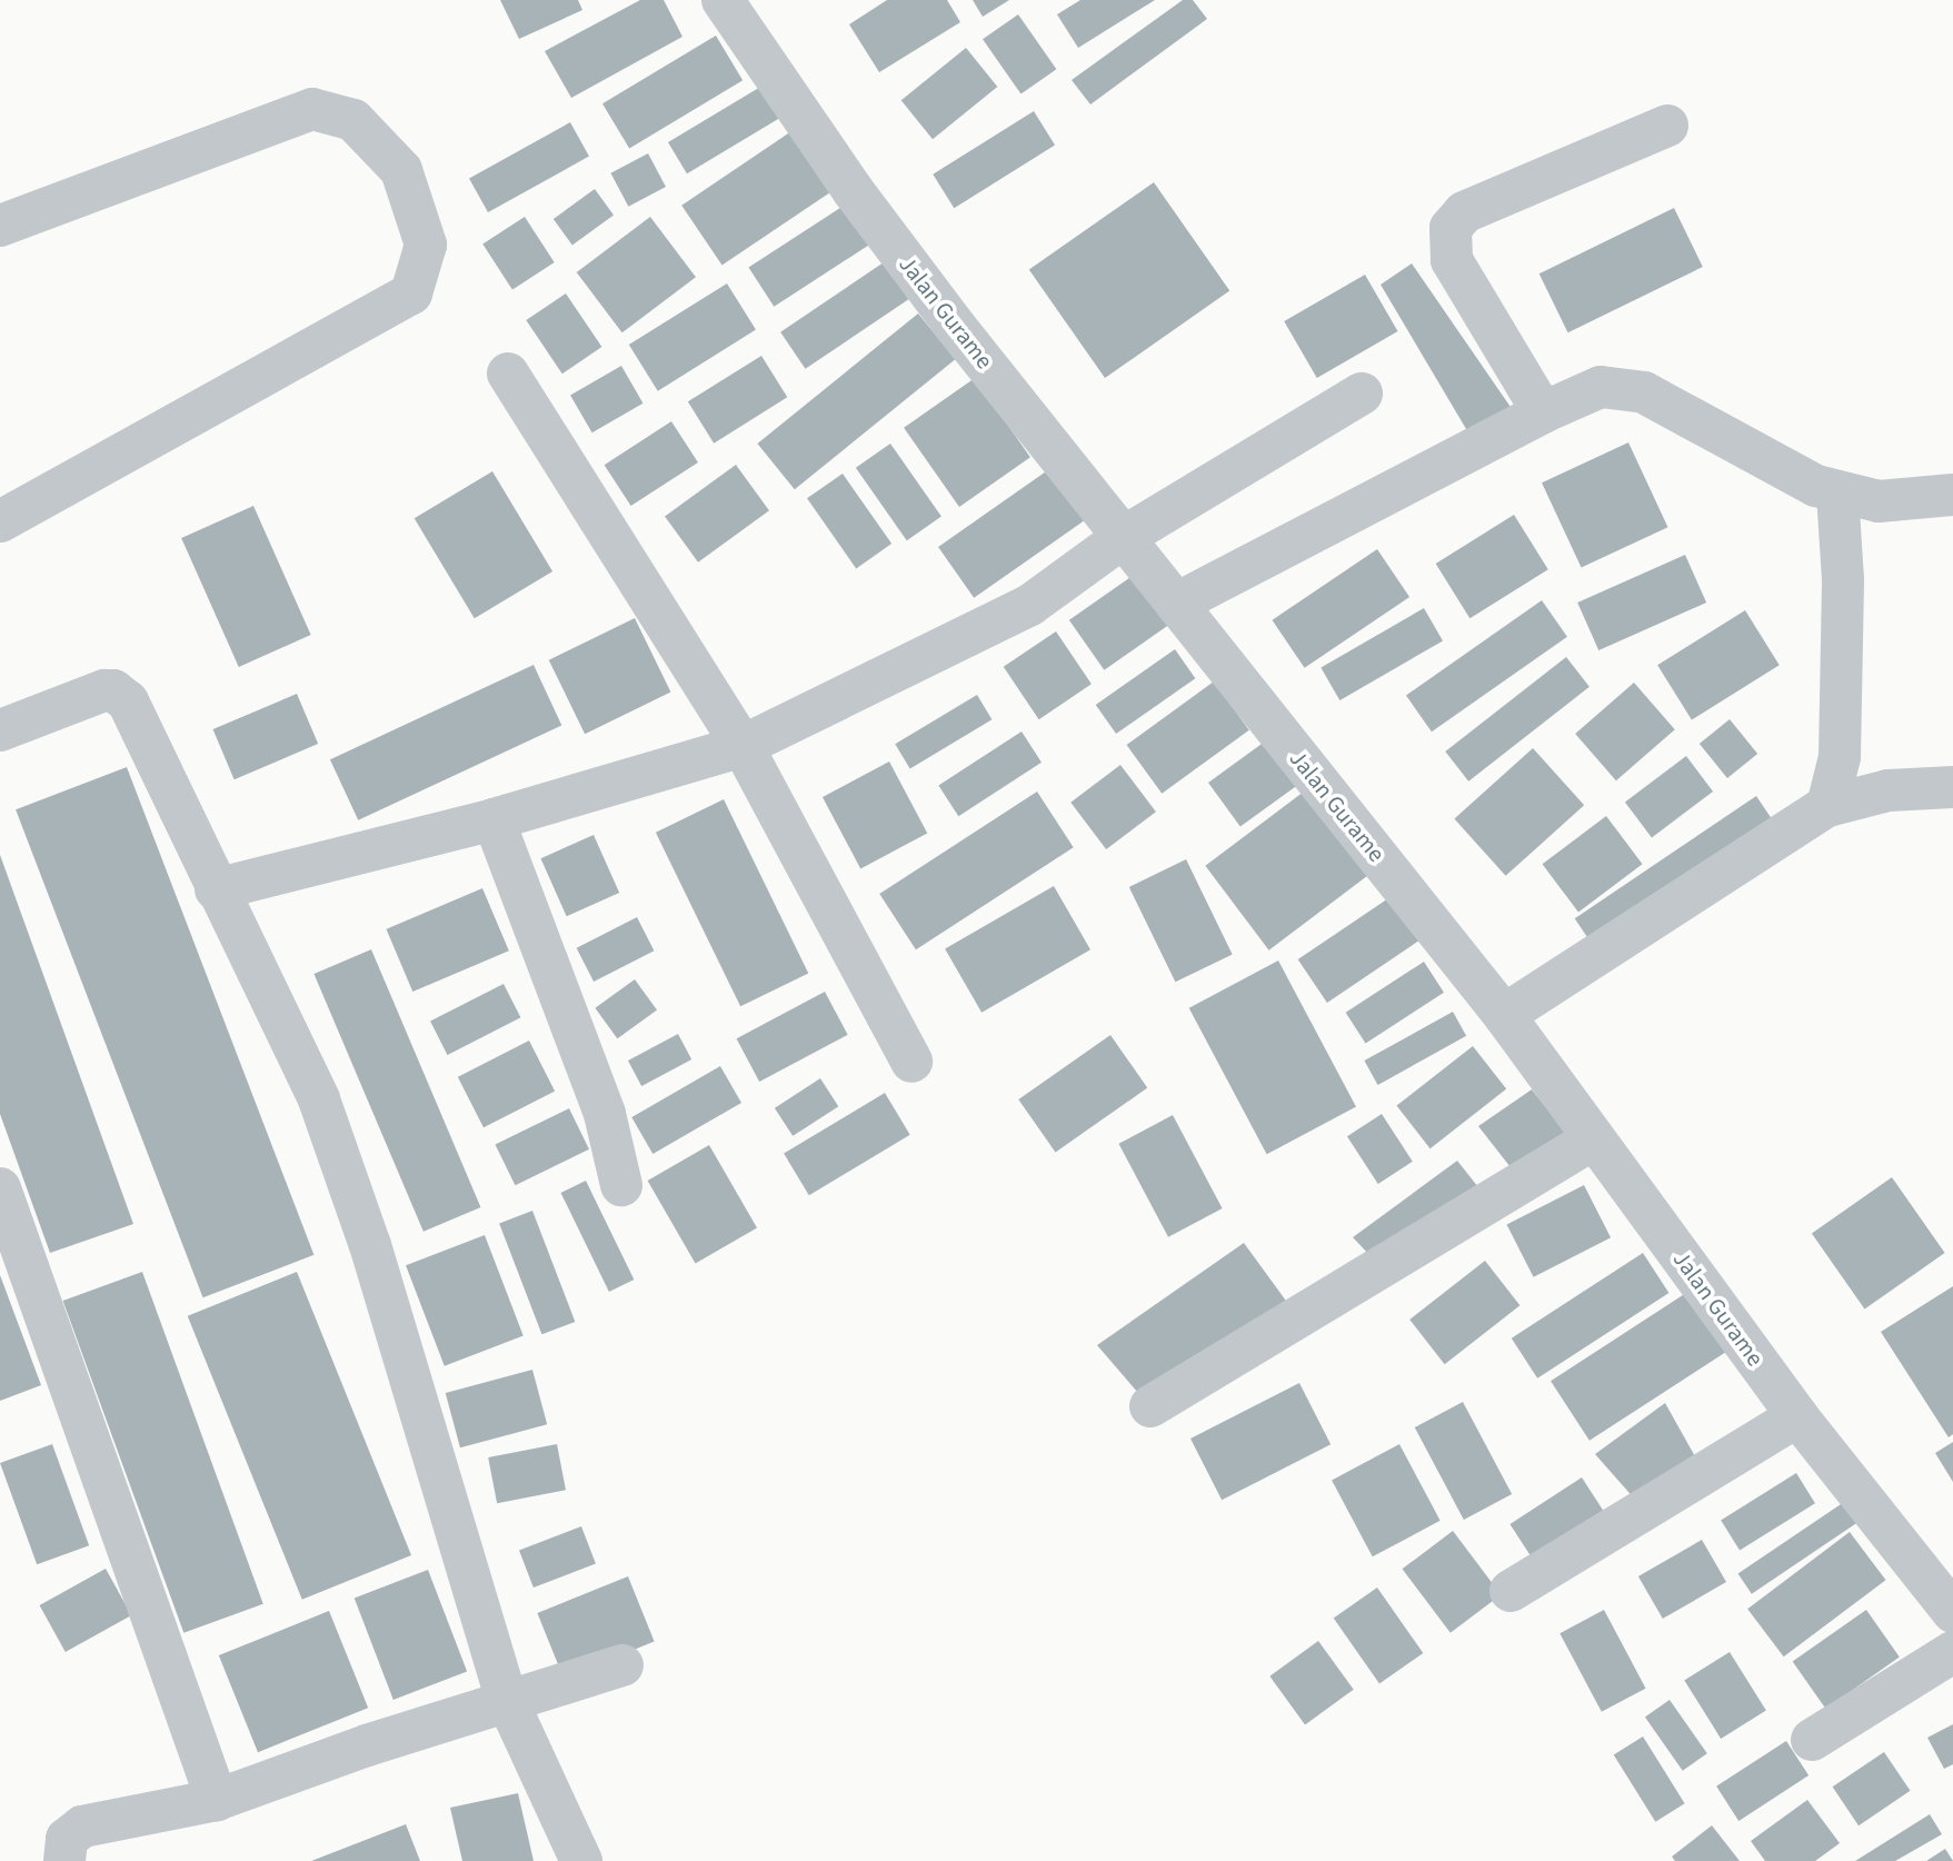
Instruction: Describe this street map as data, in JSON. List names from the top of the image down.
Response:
{
  "streets": {
    "street": ["Jalan Gurame"]
  }
}
